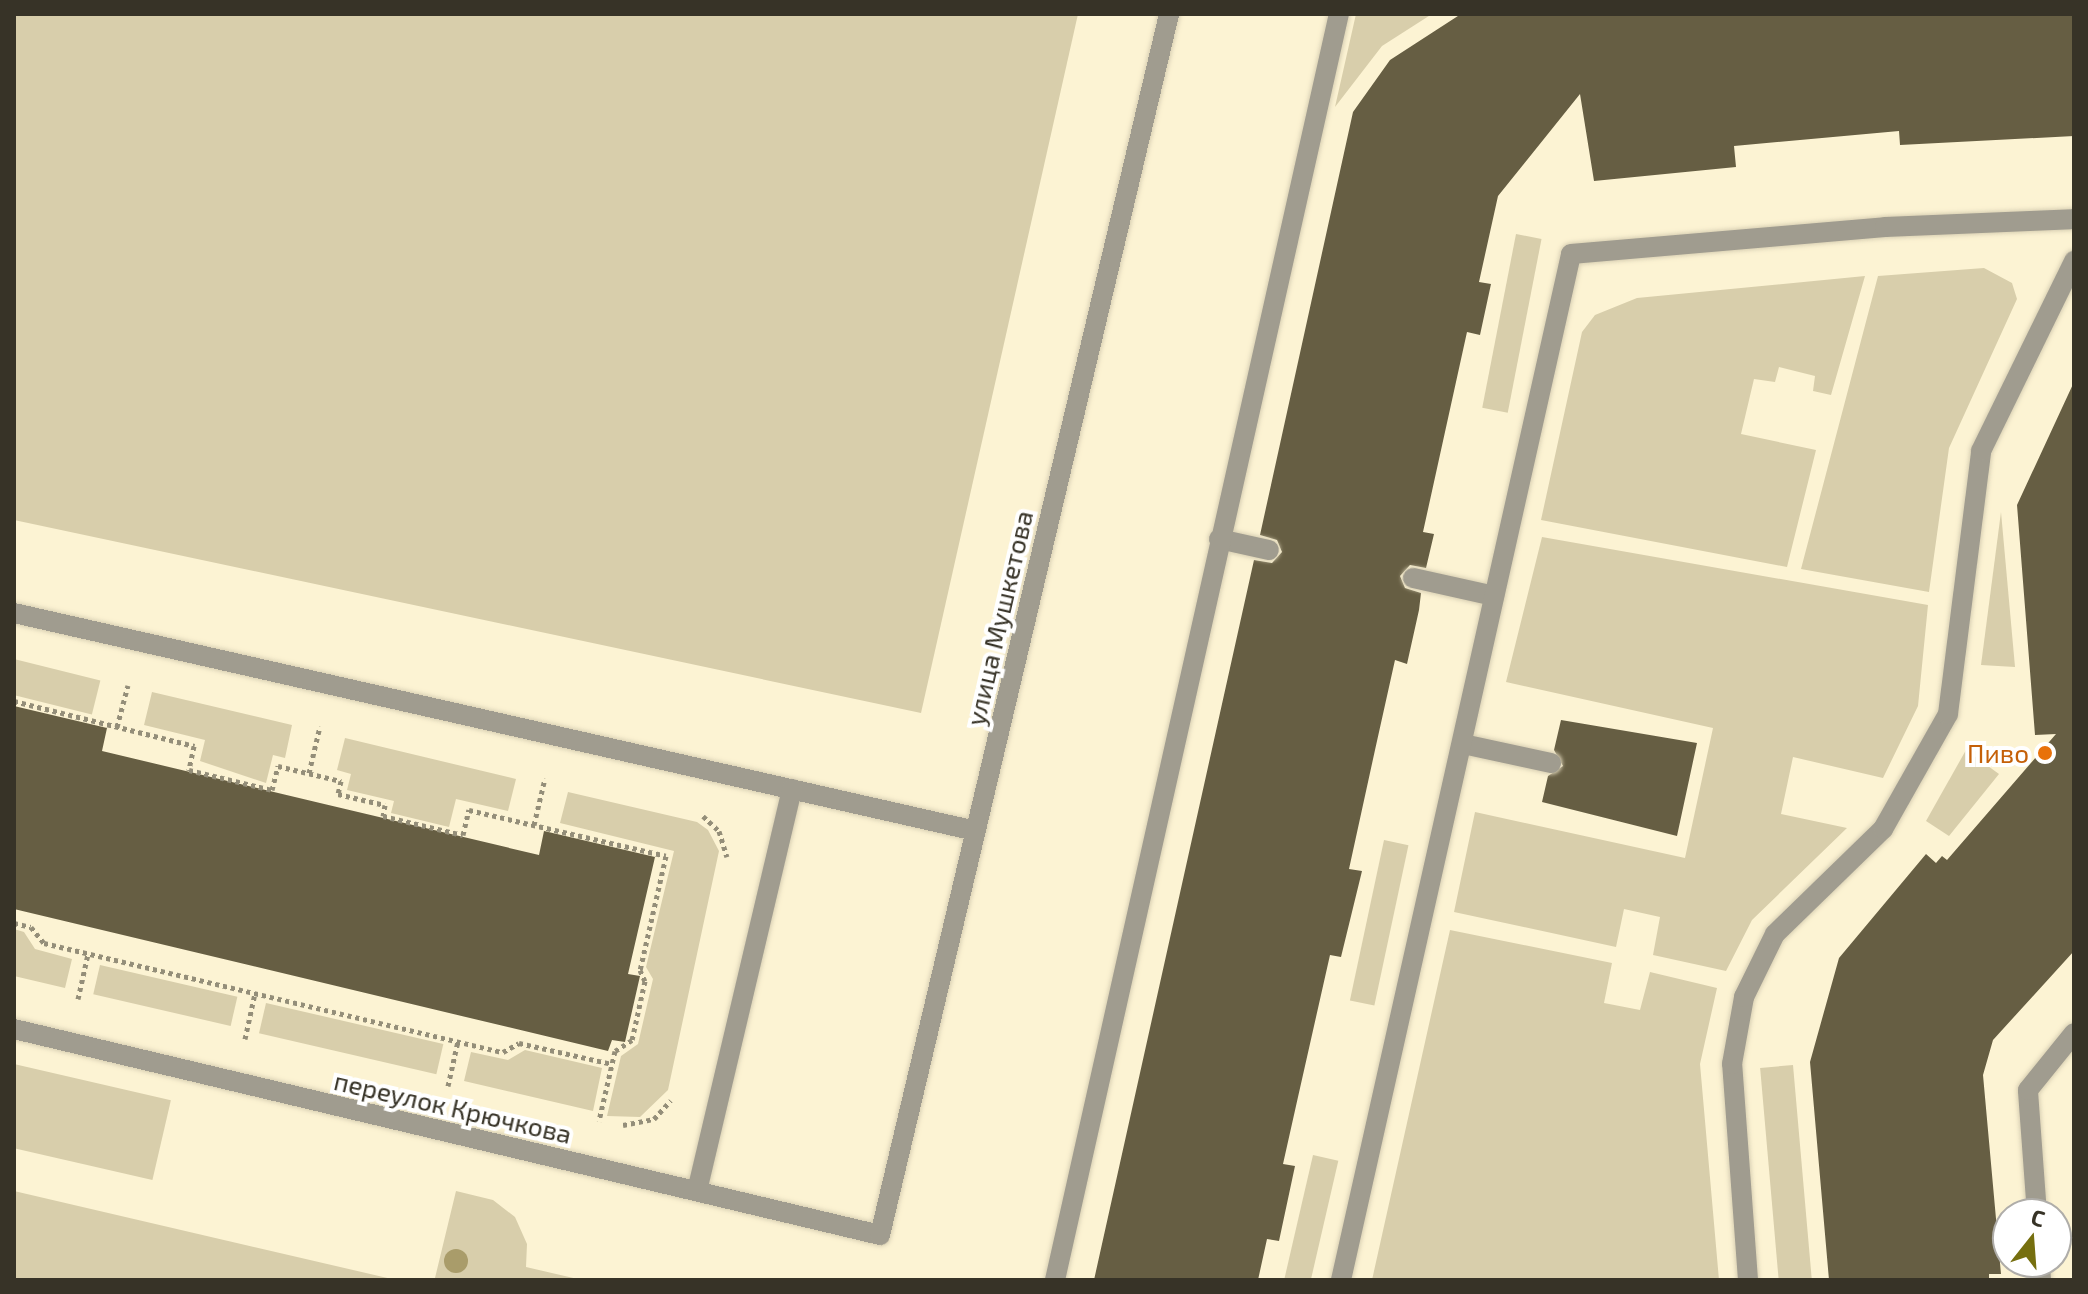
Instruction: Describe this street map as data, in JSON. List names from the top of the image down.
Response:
{
  "streets": {
    "street": ["улица Мушкетова", "переулок Крючкова"]
  },
  "crossings": [
    ["улица Мушкетова", "переулок Крючкова"]
  ],
  "places": ["Пиво"],
  "north": "top"
}
